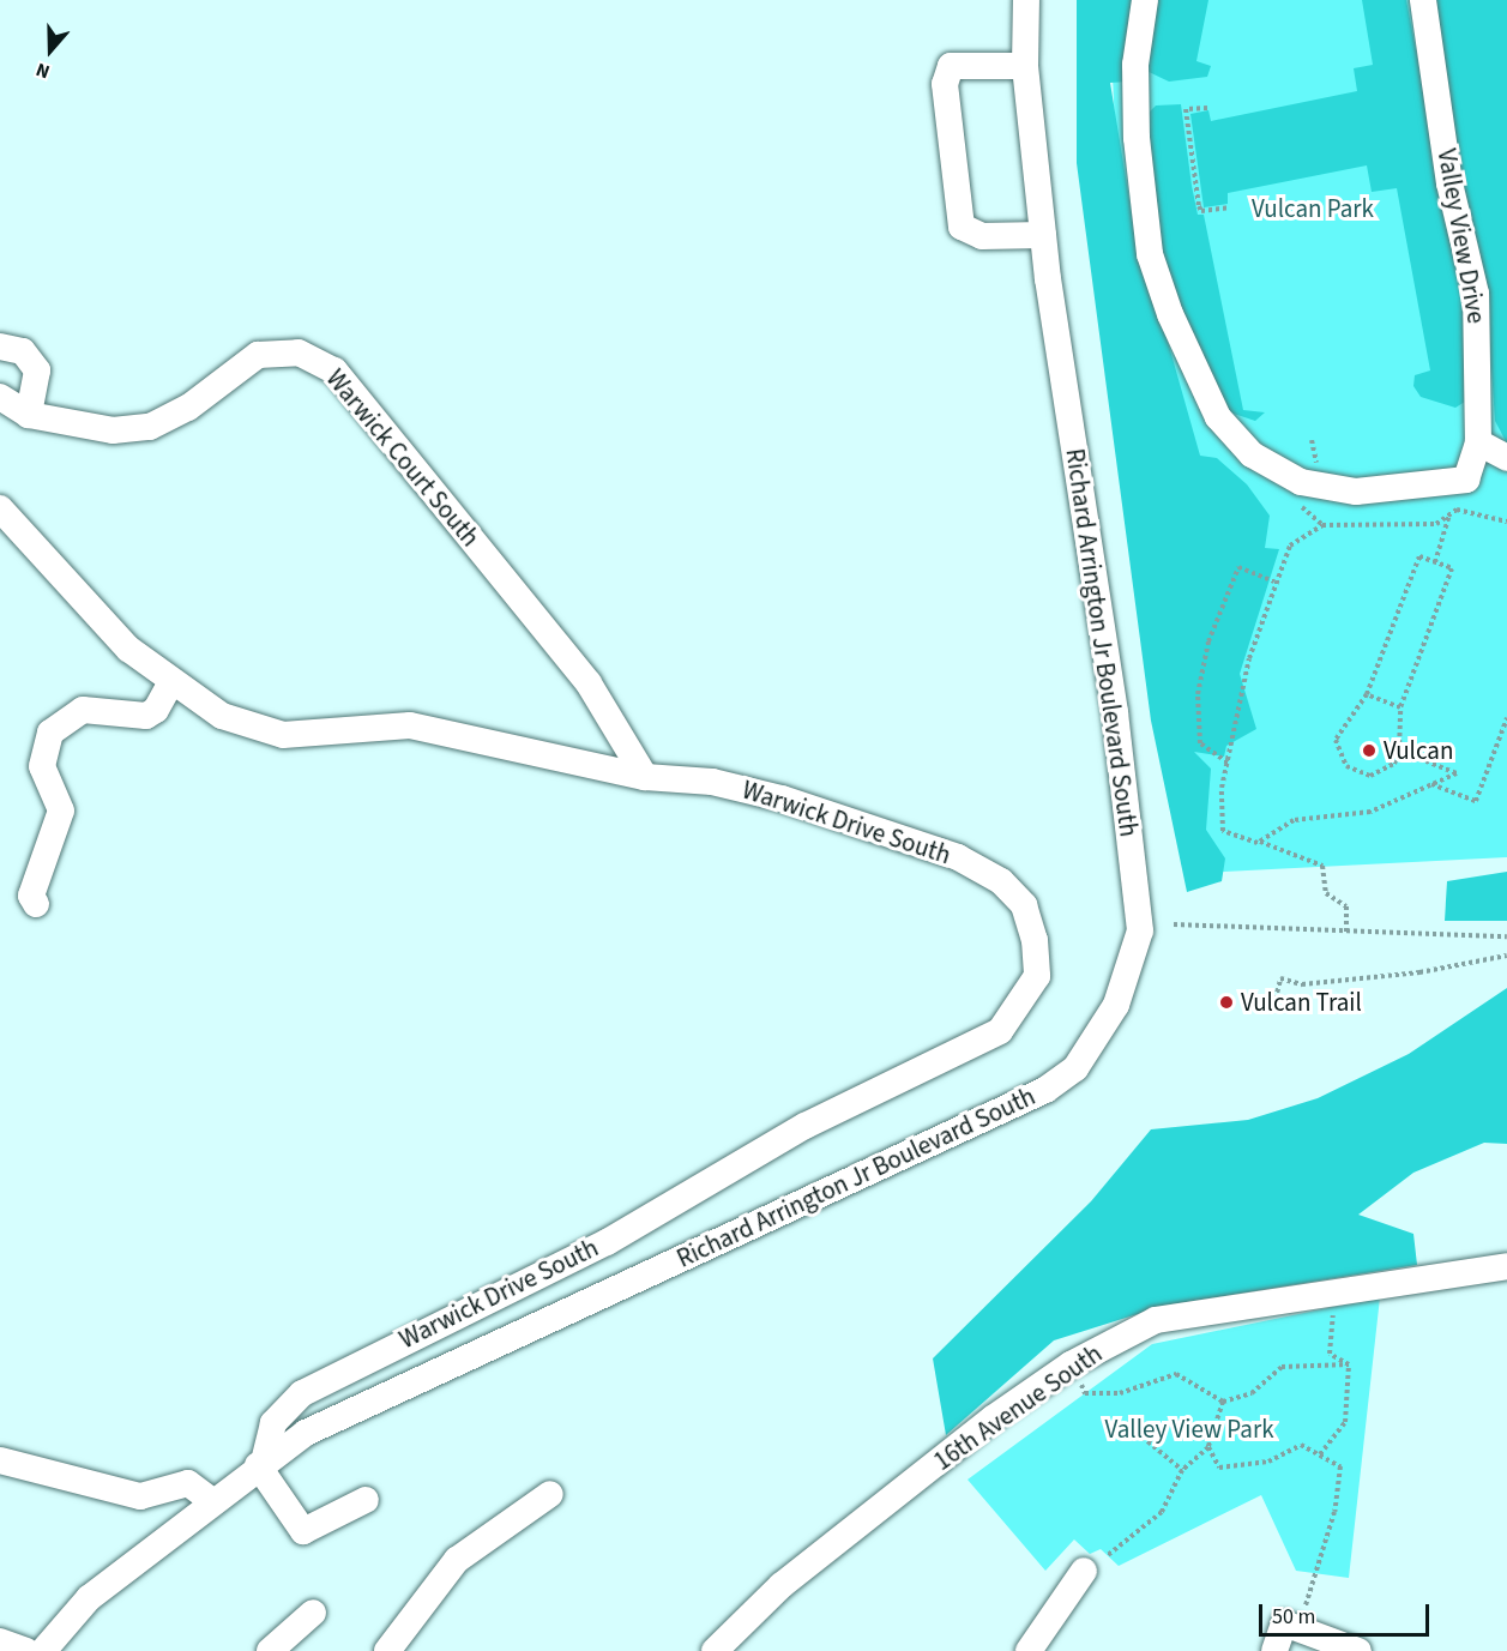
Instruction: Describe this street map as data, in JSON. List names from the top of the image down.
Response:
{
  "streets": {
    "street": [
      "Valley View Drive",
      "Warwick Court South",
      "Richard Arrington Jr Boulevard South",
      "Warwick Drive South",
      "16th Avenue South"
    ]
  },
  "crossings": [
    ["Warwick Court South", "Warwick Drive South"],
    ["Richard Arrington Jr Boulevard South", "Warwick Drive South"]
  ],
  "parks": ["Vulcan Park", "Valley View Park"],
  "places": ["Vulcan", "Vulcan Trail"],
  "scale_bar": "50 m",
  "north": "bottom"
}
